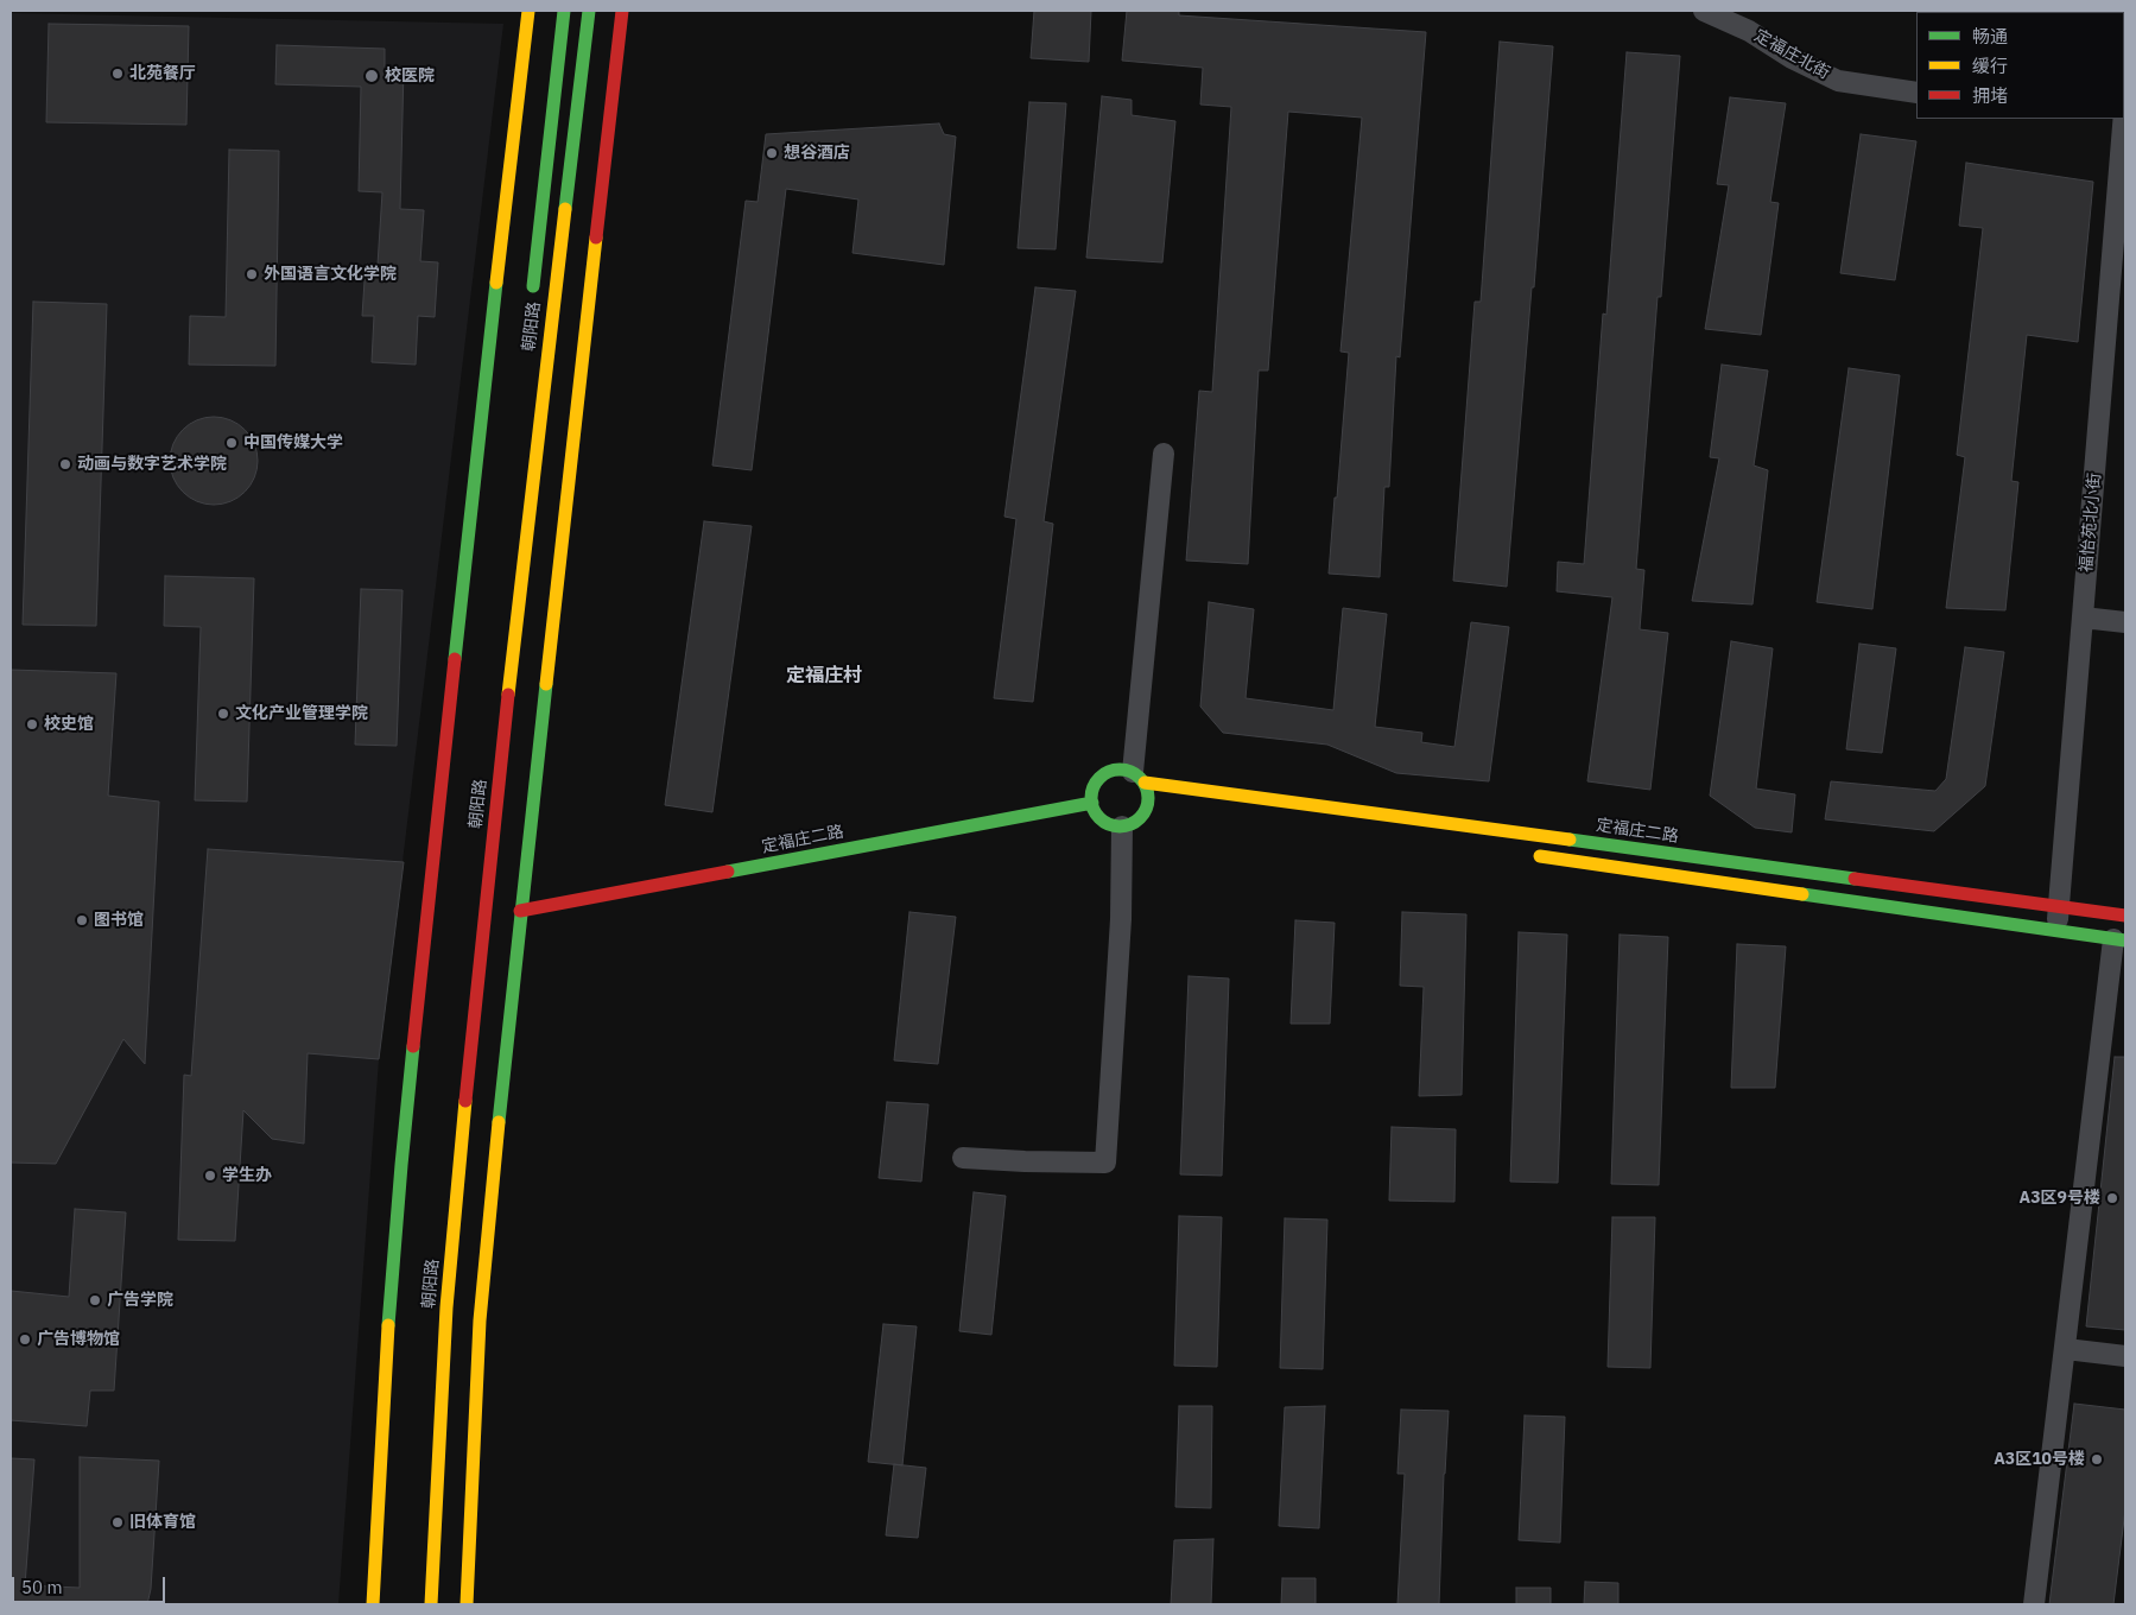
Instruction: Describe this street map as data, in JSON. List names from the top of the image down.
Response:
{
  "streets": {
    "main road": ["朝阳路", "定福庄二路"],
    "street": ["定福庄北街", "福怡苑北小街"]
  },
  "crossings": [
    ["福怡苑北小街", "定福庄二路"]
  ],
  "districts": ["定福庄村"],
  "places": [
    "北苑餐厅",
    "校医院",
    "想谷酒店",
    "外国语言文化学院",
    "中国传媒大学",
    "动画与数字艺术学院",
    "文化产业管理学院",
    "校史馆",
    "图书馆",
    "学生办",
    "A3区9号楼",
    "广告学院",
    "广告博物馆",
    "A3区10号楼",
    "旧体育馆"
  ],
  "legend": ["畅通", "缓行", "拥堵"],
  "scale_bar": "50 m"
}
